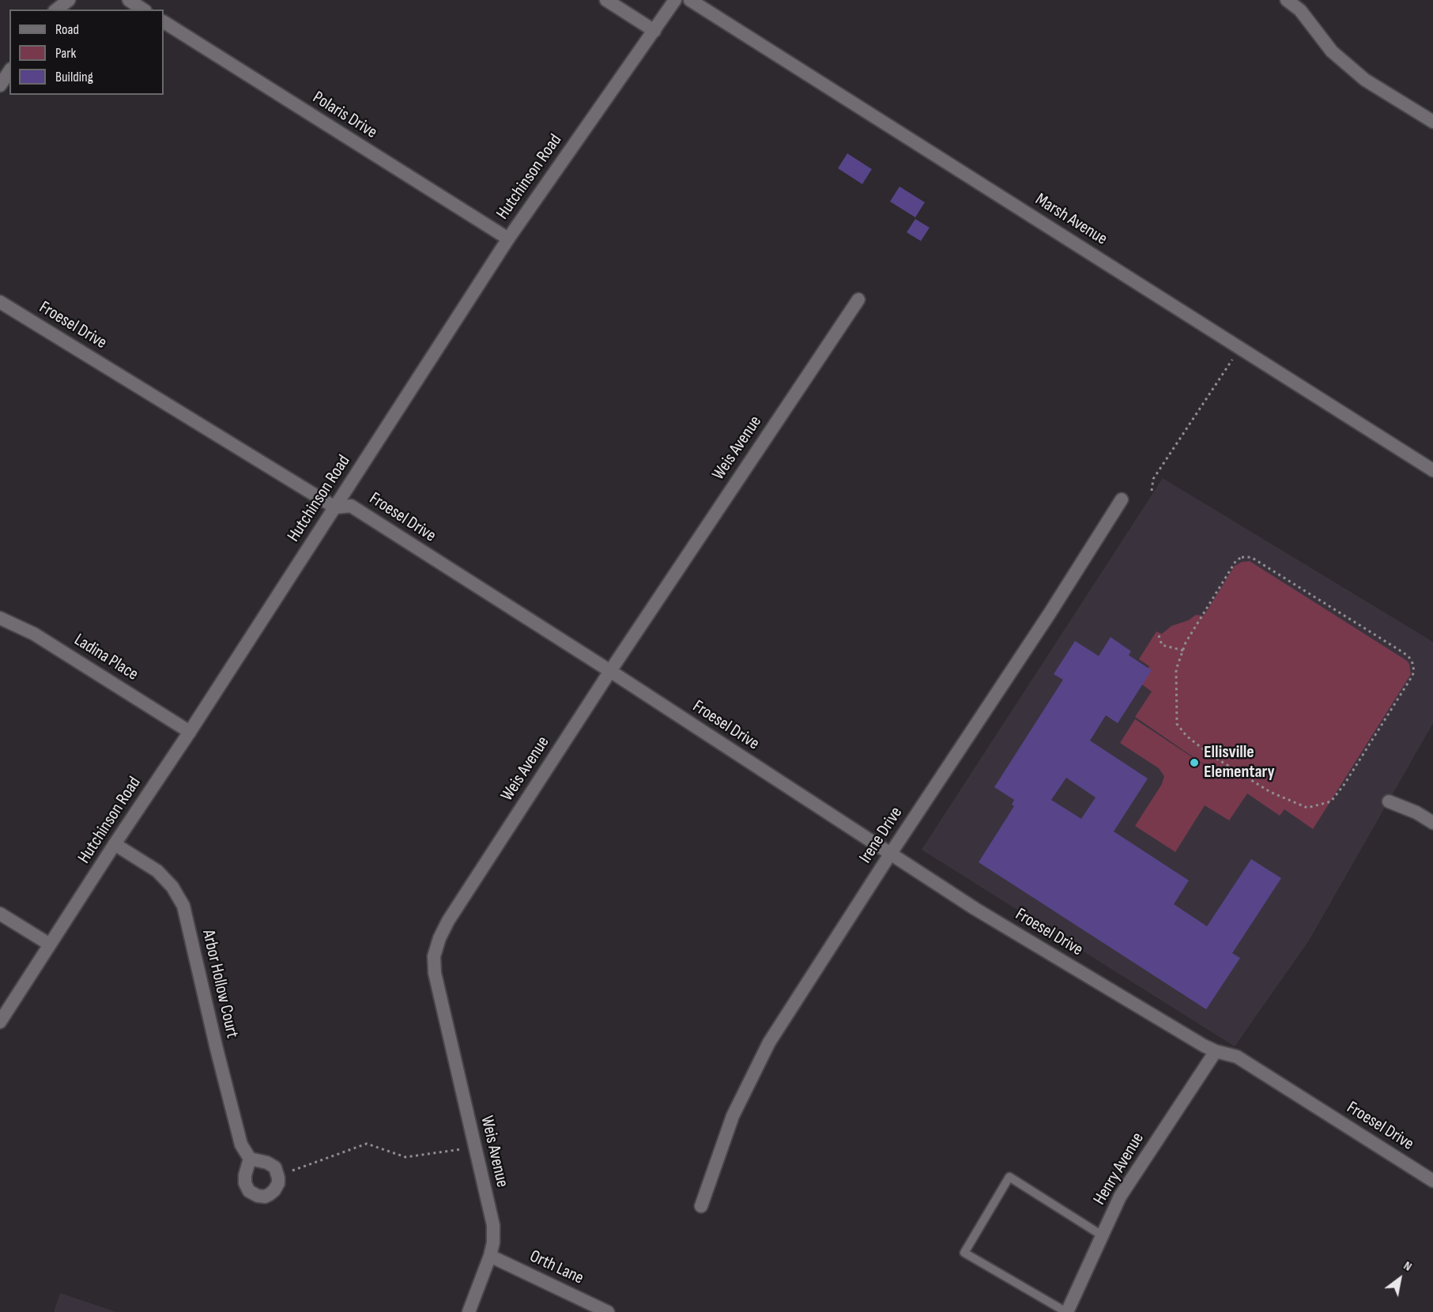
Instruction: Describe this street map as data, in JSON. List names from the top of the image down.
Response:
{
  "streets": {
    "street": [
      "Polaris Drive",
      "Hutchinson Road",
      "Marsh Avenue",
      "Froesel Drive",
      "Weis Avenue",
      "Ladina Place",
      "Irene Drive",
      "Arbor Hollow Court",
      "Henry Avenue",
      "Orth Lane"
    ]
  },
  "crossings": [
    ["Polaris Drive", "Hutchinson Road"],
    ["Hutchinson Road", "Froesel Drive"],
    ["Hutchinson Road", "Ladina Place"],
    ["Hutchinson Road", "Arbor Hollow Court"],
    ["Froesel Drive", "Weis Avenue"],
    ["Froesel Drive", "Irene Drive"],
    ["Froesel Drive", "Henry Avenue"],
    ["Weis Avenue", "Orth Lane"]
  ],
  "places": ["Ellisville Elementary"],
  "legend": ["Road", "Park", "Building"],
  "north": "top right"
}
